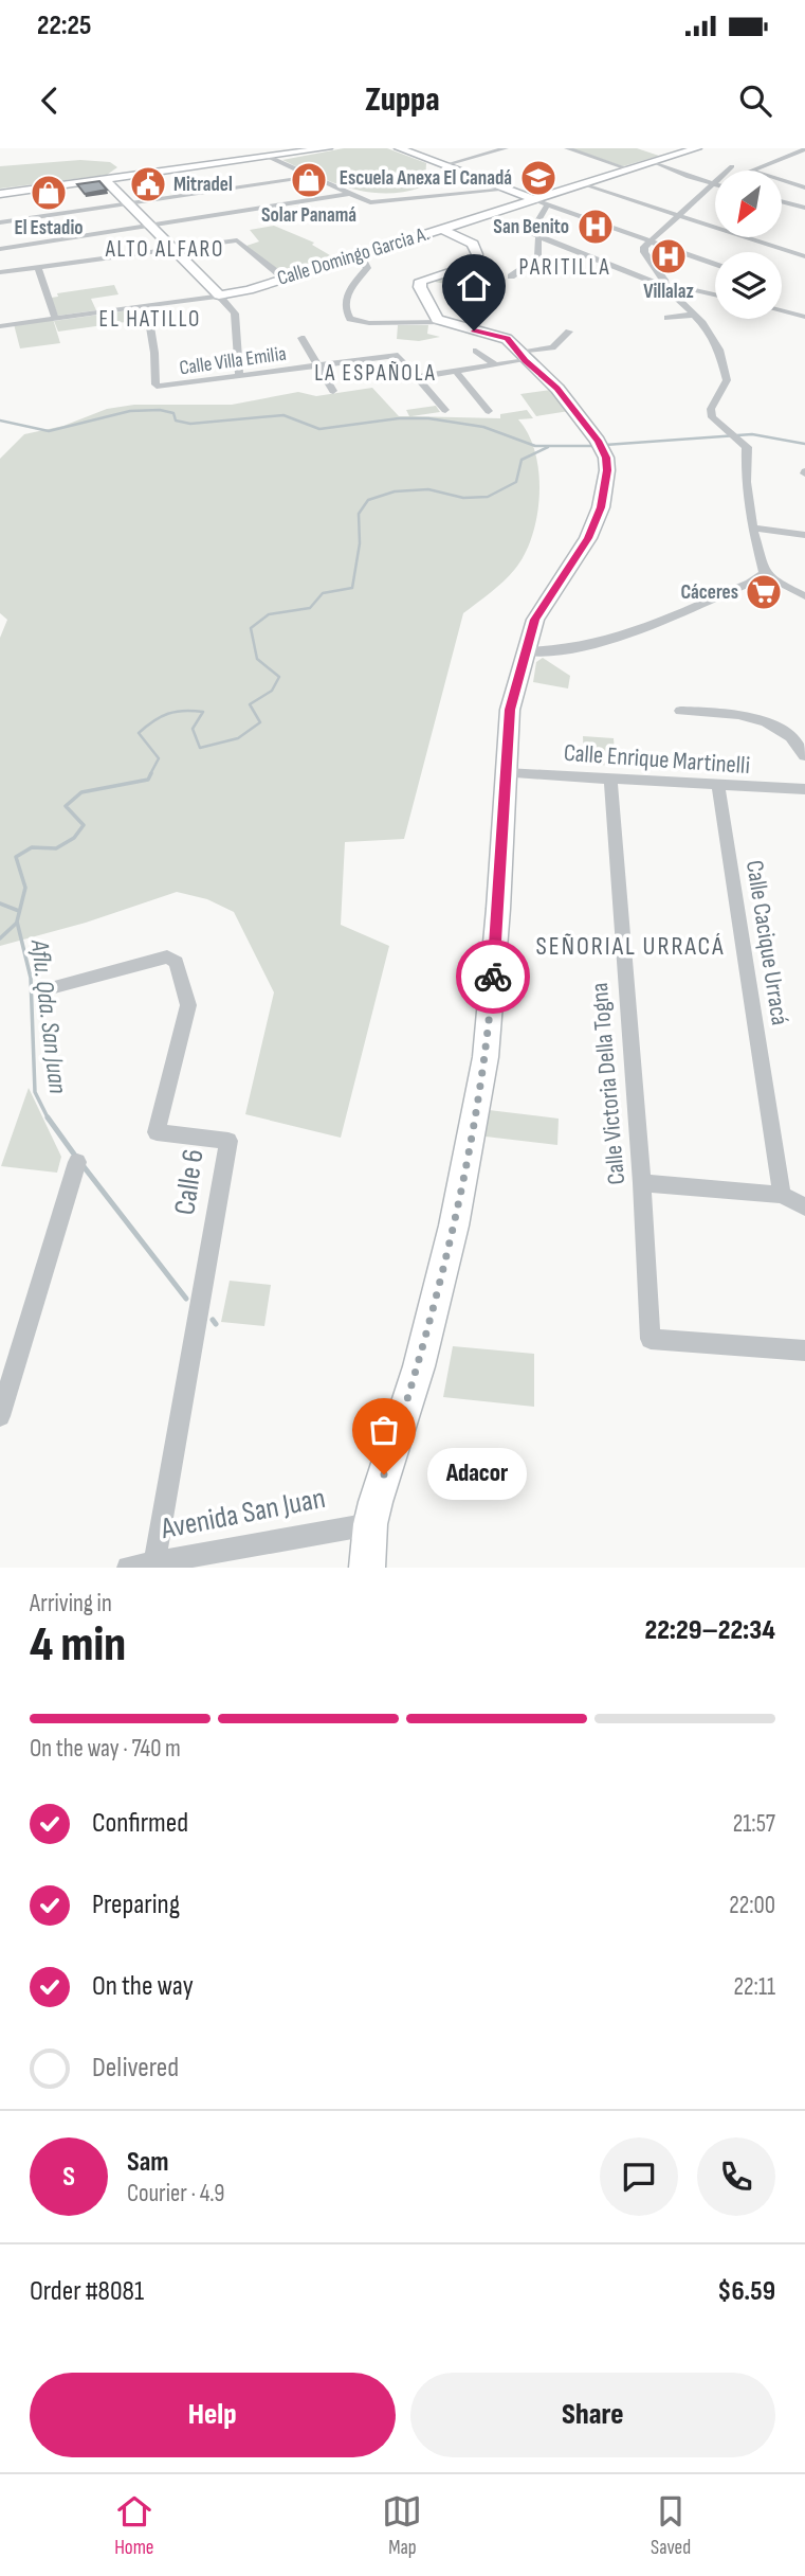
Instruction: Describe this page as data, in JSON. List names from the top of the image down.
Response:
{
  "streets": {
    "street": [
      "Calle Domingo Garcia A.",
      "Calle Villa Emilia",
      "Calle Enrique Martinelli",
      "Calle Cacique Urracá",
      "Calle Victoria Della Togna",
      "Calle 6",
      "Avenida San Juan"
    ]
  },
  "crossings": [
    ["Calle Domingo Garcia A.", "Calle Villa Emilia"],
    ["Calle Enrique Martinelli", "Calle Cacique Urracá"],
    ["Calle Enrique Martinelli", "Calle Victoria Della Togna"],
    ["Calle 6", "Avenida San Juan"]
  ],
  "districts": [
    "ALTO ALFARO",
    "PARITILLA",
    "EL HATILLO",
    "LA ESPAÑOLA",
    "SEÑORIAL URRACÁ"
  ],
  "water": ["Aflu. Qda. San Juan"],
  "places": {
    "school or university": ["Escuela Anexa El Canadá"],
    "shop": ["Solar Panamá", "El Estadio"],
    "public building": ["Mitradel"],
    "hospital": ["San Benito", "Villalaz"],
    "supermarket": ["Cáceres"],
    "other": ["Adacor"]
  },
  "north": "bottom left",
  "page": {
    "status": "22:25",
    "header": "Zuppa",
    "bubble": "Adacor",
    "heading": ["4 min", "Arriving in", "22:29–22:34"],
    "panel": [
      "Sam",
      "Courier · 4.9",
      "Order #8081",
      "$6.59"
    ],
    "bar": "On the way · 740 m",
    "list": [
      ["Confirmed", "21:57"],
      ["Preparing", "22:00"],
      ["On the way", "22:11"],
      "Delivered"
    ],
    "round": "S",
    "buttons": ["Help", "Share"],
    "tabs": ["Home", "Map", "Saved"]
  }
}
